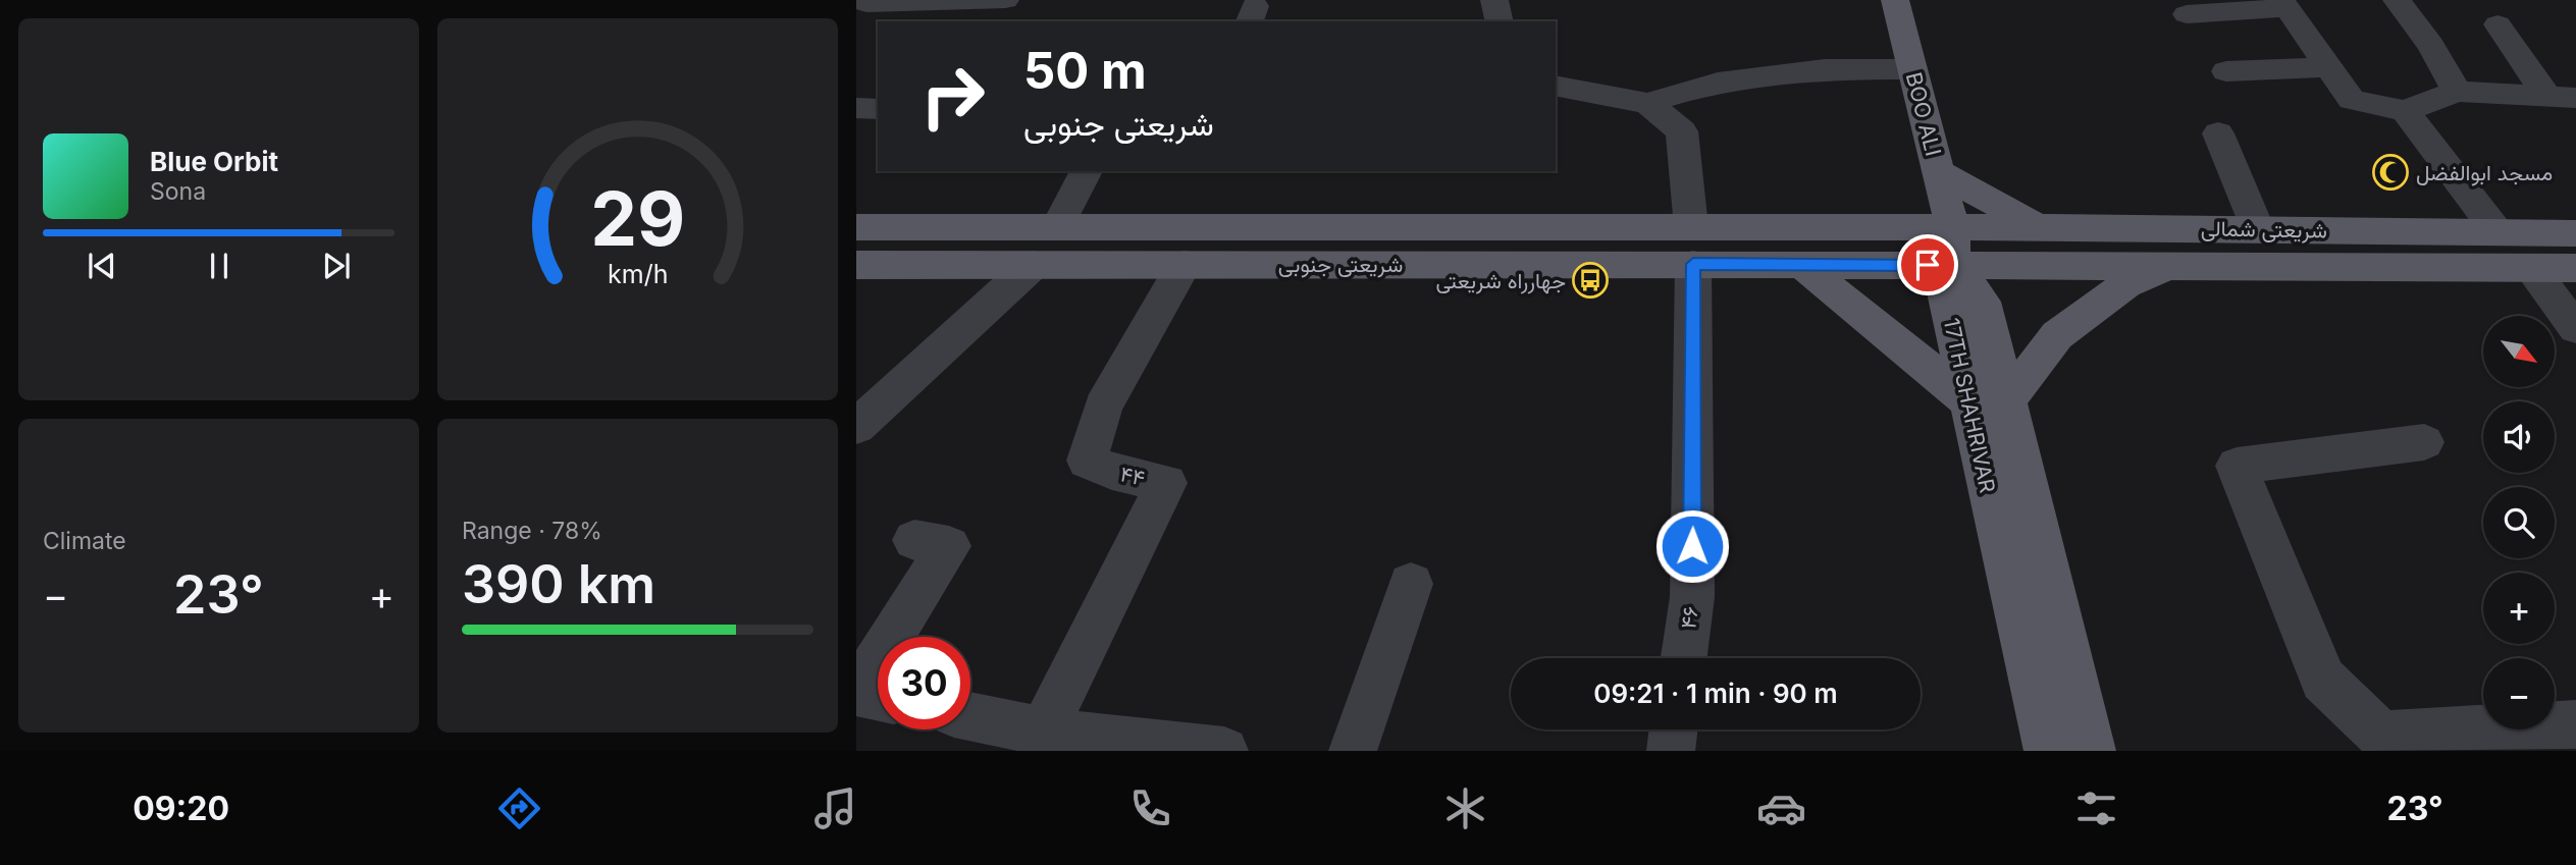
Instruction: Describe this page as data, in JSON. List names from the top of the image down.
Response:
{
  "streets": {
    "main road": [
      "BOO ALI",
      "شریعتی شمالی",
      "شریعتی جنوبی",
      "17TH SHAHRIVAR"
    ],
    "street": ["۴۴", "۴۶"]
  },
  "crossings": [
    ["BOO ALI", "شریعتی شمالی"],
    ["BOO ALI", "شریعتی جنوبی"],
    ["BOO ALI", "17TH SHAHRIVAR"],
    ["شریعتی شمالی", "شریعتی جنوبی"],
    ["شریعتی شمالی", "17TH SHAHRIVAR"],
    ["شریعتی جنوبی", "17TH SHAHRIVAR"],
    ["شریعتی جنوبی", "۴۴"],
    ["شریعتی جنوبی", "۴۶"]
  ],
  "places": {
    "mosque": ["مسجد ابوالفضل"],
    "bus stop": ["جهارراه شریعتی"]
  },
  "north": "bottom right",
  "page": {
    "turn": ["50 m", "شریعتی جنوبی"],
    "song": ["Blue Orbit", "Sona"],
    "map_buttons": ["+", "−"],
    "tile": [
      "Climate",
      ["Range · 78%", "390 km"]
    ],
    "heat": ["−", "23°", "+"],
    "limit": "30",
    "trip": "09:21 · 1 min · 90 m",
    "tabs": ["09:20", "23°"],
    "gauge": ["29", "km/h"]
  }
}
